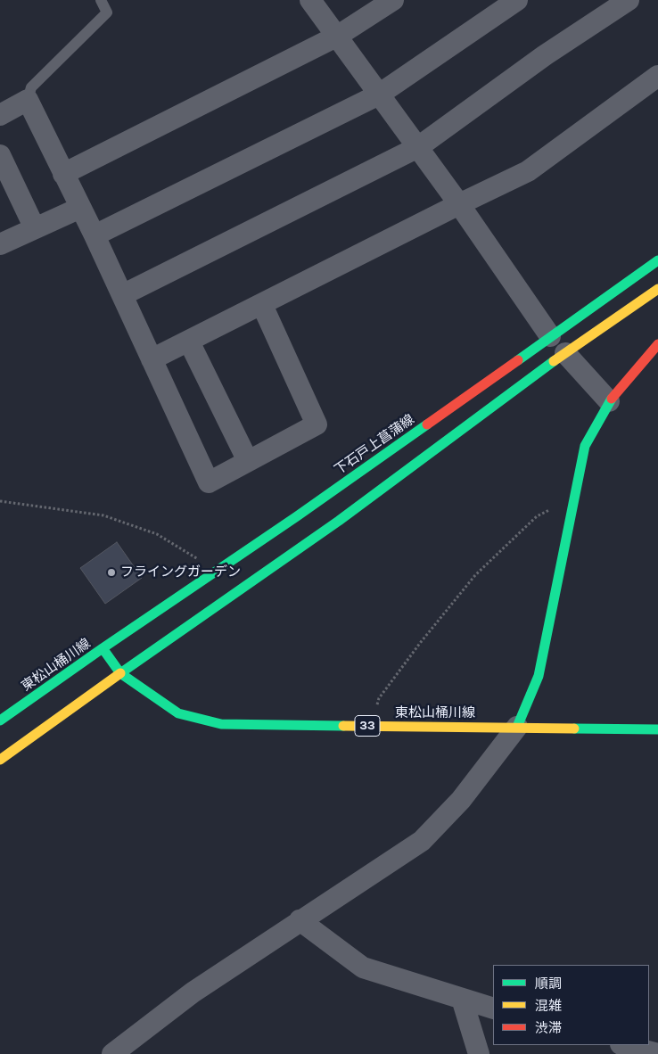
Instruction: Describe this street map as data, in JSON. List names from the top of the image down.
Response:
{
  "streets": {
    "main road": ["下石戸上菖蒲線", "東松山桶川線", "33"]
  },
  "crossings": [
    ["下石戸上菖蒲線", "東松山桶川線"]
  ],
  "places": ["フライングガーデン"],
  "legend": ["順調", "混雑", "渋滞"]
}
